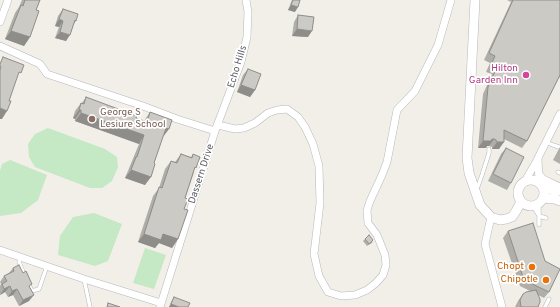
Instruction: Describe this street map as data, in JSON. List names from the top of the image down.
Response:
{
  "streets": {
    "street": ["Echo Hills", "Dassern Drive"]
  },
  "crossings": [
    ["Echo Hills", "Dassern Drive"]
  ],
  "places": [
    "Hilton Garden Inn",
    "George S Lesiure School",
    "Chopt",
    "Chipotle"
  ]
}
